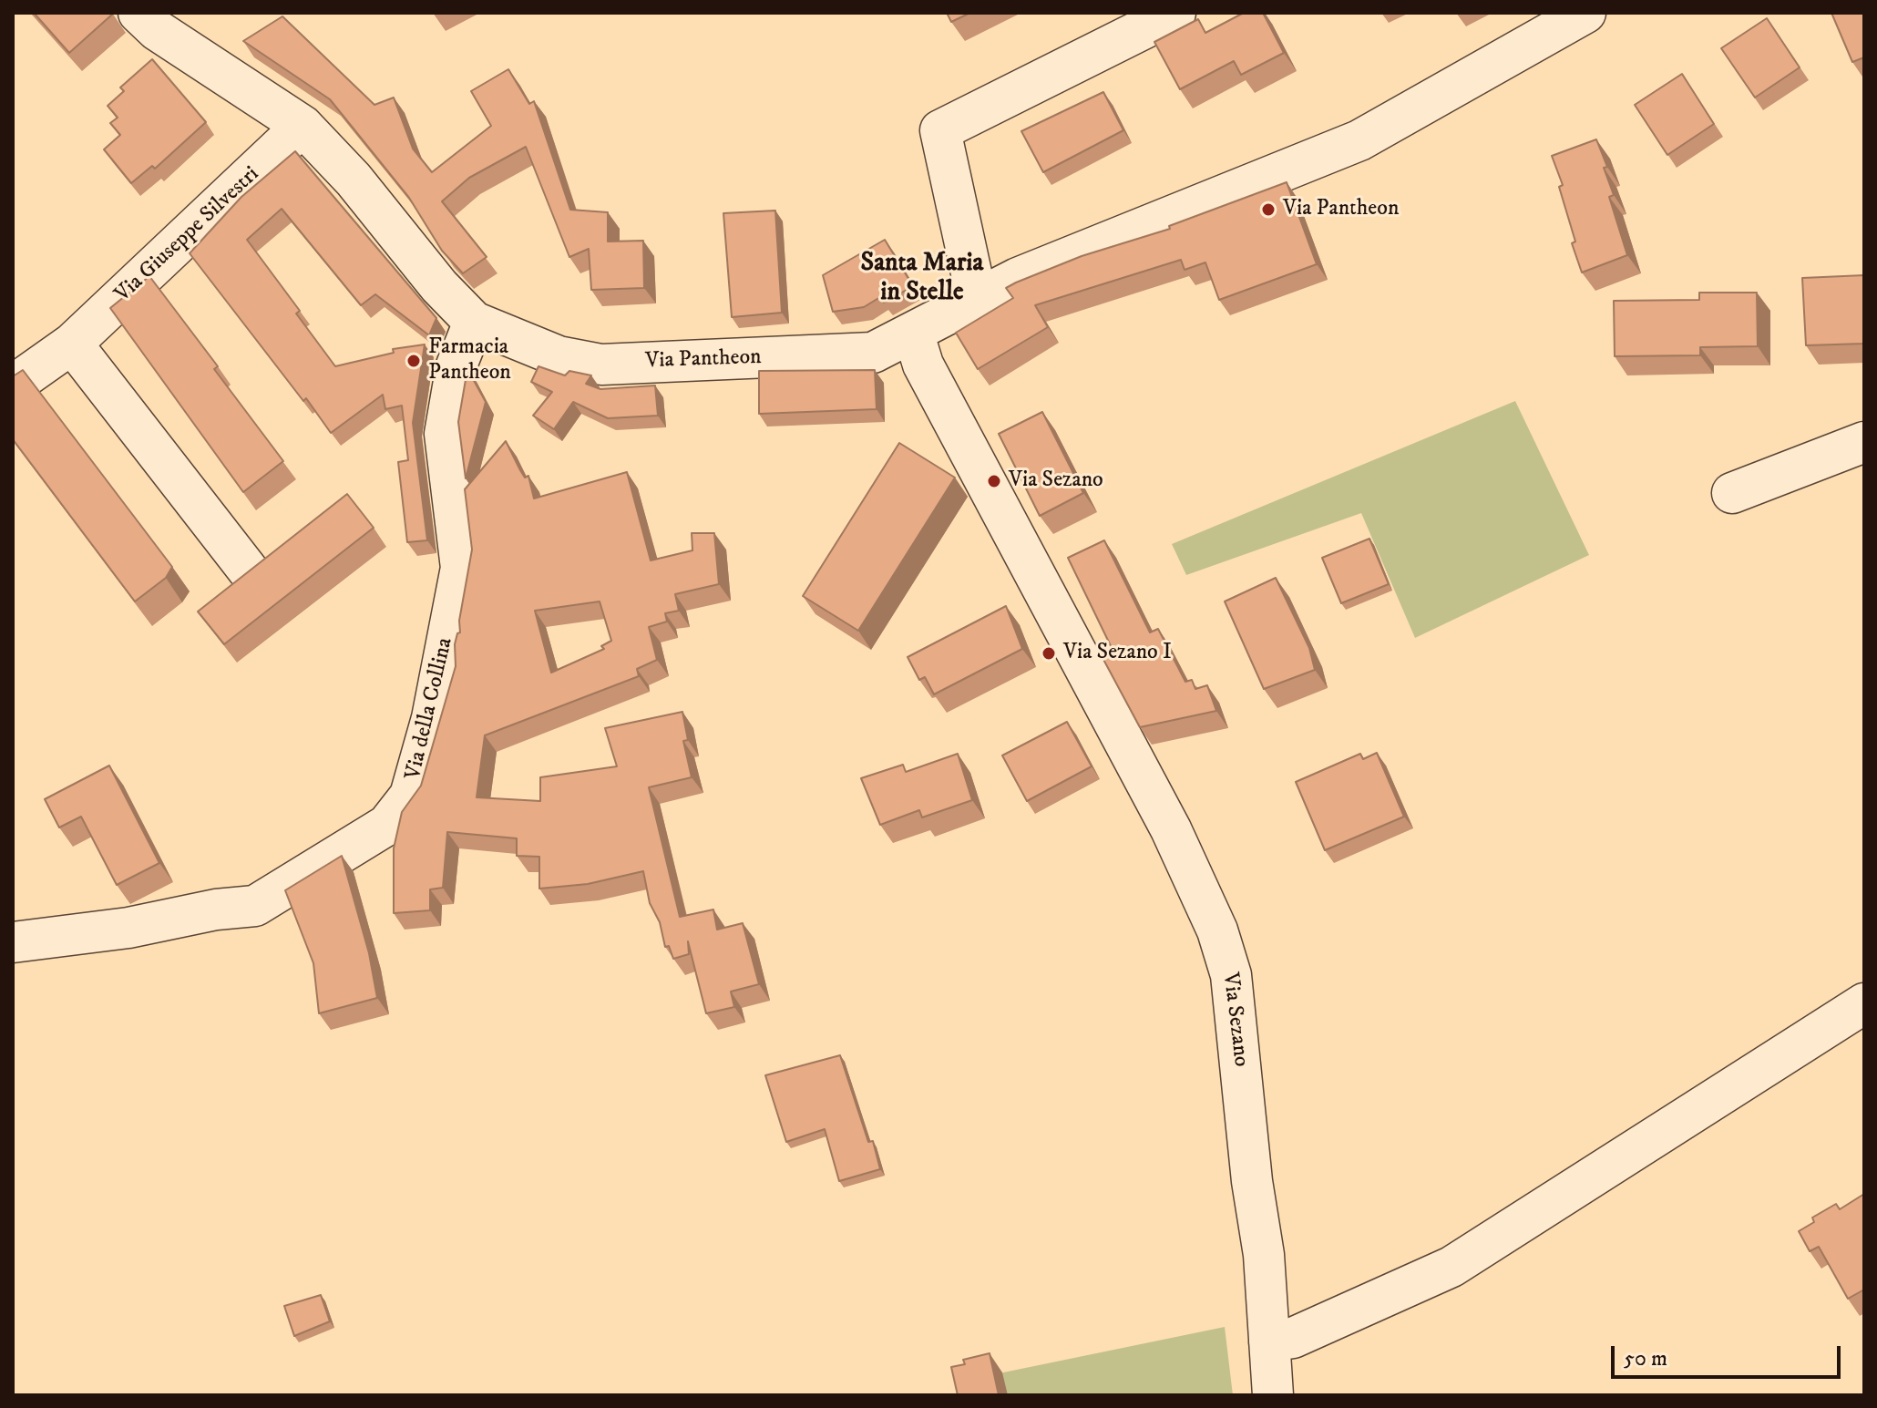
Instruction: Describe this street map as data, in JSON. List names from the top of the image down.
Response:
{
  "streets": {
    "street": [
      "Via Giuseppe Silvestri",
      "Via Pantheon",
      "Via della Collina",
      "Via Sezano"
    ]
  },
  "crossings": [
    ["Via Giuseppe Silvestri", "Via Pantheon"],
    ["Via Pantheon", "Via della Collina"],
    ["Via Pantheon", "Via Sezano"]
  ],
  "districts": ["Santa Maria in Stelle"],
  "places": [
    "Via Pantheon",
    "Farmacia Pantheon",
    "Via Sezano",
    "Via Sezano I"
  ],
  "scale_bar": "50 m"
}
